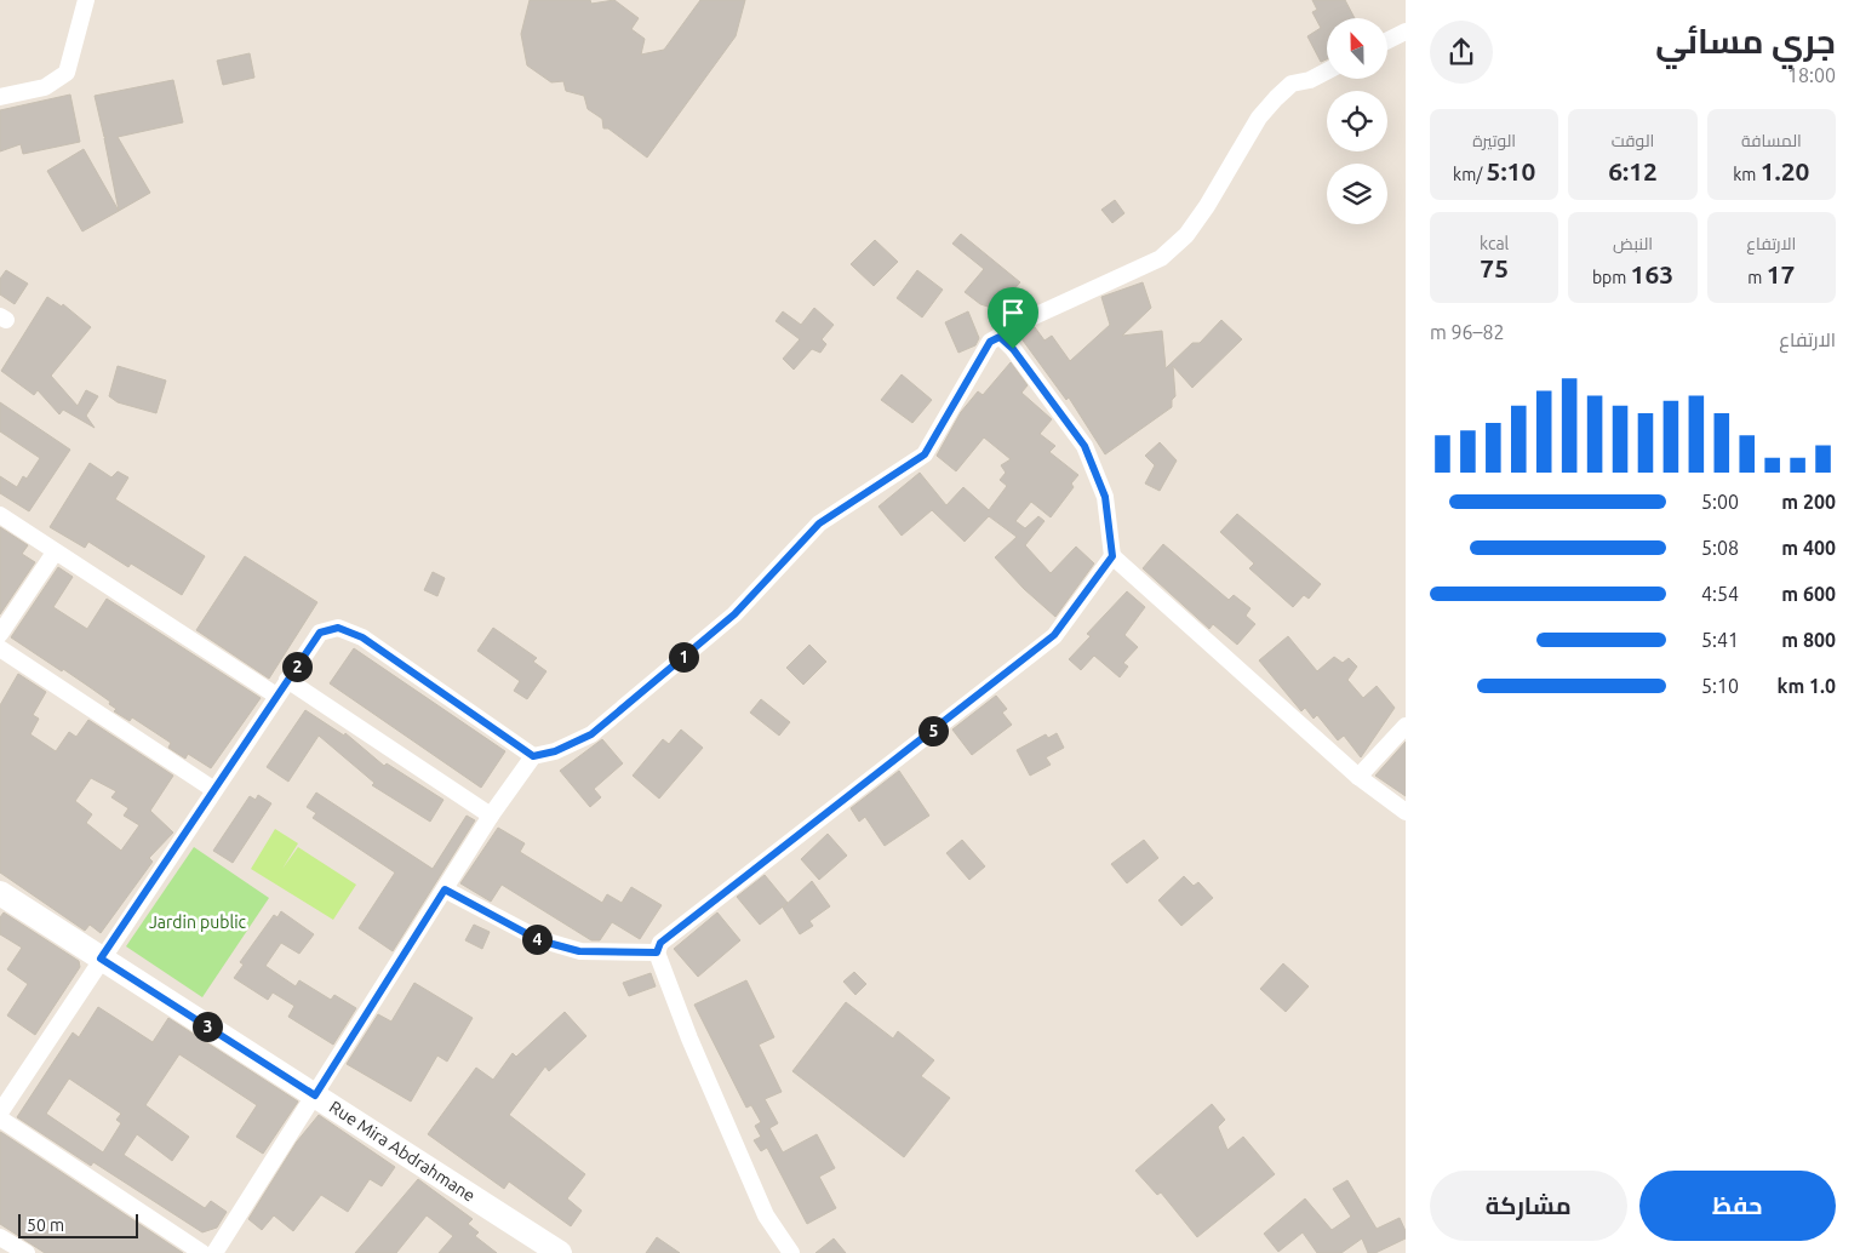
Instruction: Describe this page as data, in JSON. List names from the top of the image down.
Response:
{
  "streets": {
    "main road": ["Rue Mira Abdrahmane"]
  },
  "parks": ["Jardin public"],
  "scale_bar": "50 m",
  "north": "top",
  "page": {
    "heading": ["جري مسائي", "18:00"],
    "stats": [
      ["المسافة", "1.20 km"],
      ["الوقت", "6:12"],
      ["الوتيرة", "5:10 /km"],
      ["الارتفاع", "17 m"],
      ["النبض", "163 bpm"],
      ["kcal", "75"]
    ],
    "chart": ["الارتفاع", "82–96 m"],
    "list": [
      {
        "name": "200 m",
        "note": "5:00"
      },
      {
        "name": "400 m",
        "note": "5:08"
      },
      {
        "name": "600 m",
        "note": "4:54"
      },
      {
        "name": "800 m",
        "note": "5:41"
      },
      {
        "name": "1.0 km",
        "note": "5:10"
      }
    ],
    "pins": [
      "1",
      "2",
      "5",
      "4",
      "3"
    ],
    "buttons": ["حفظ", "مشاركة"],
    "scale": "50 m"
  }
}
